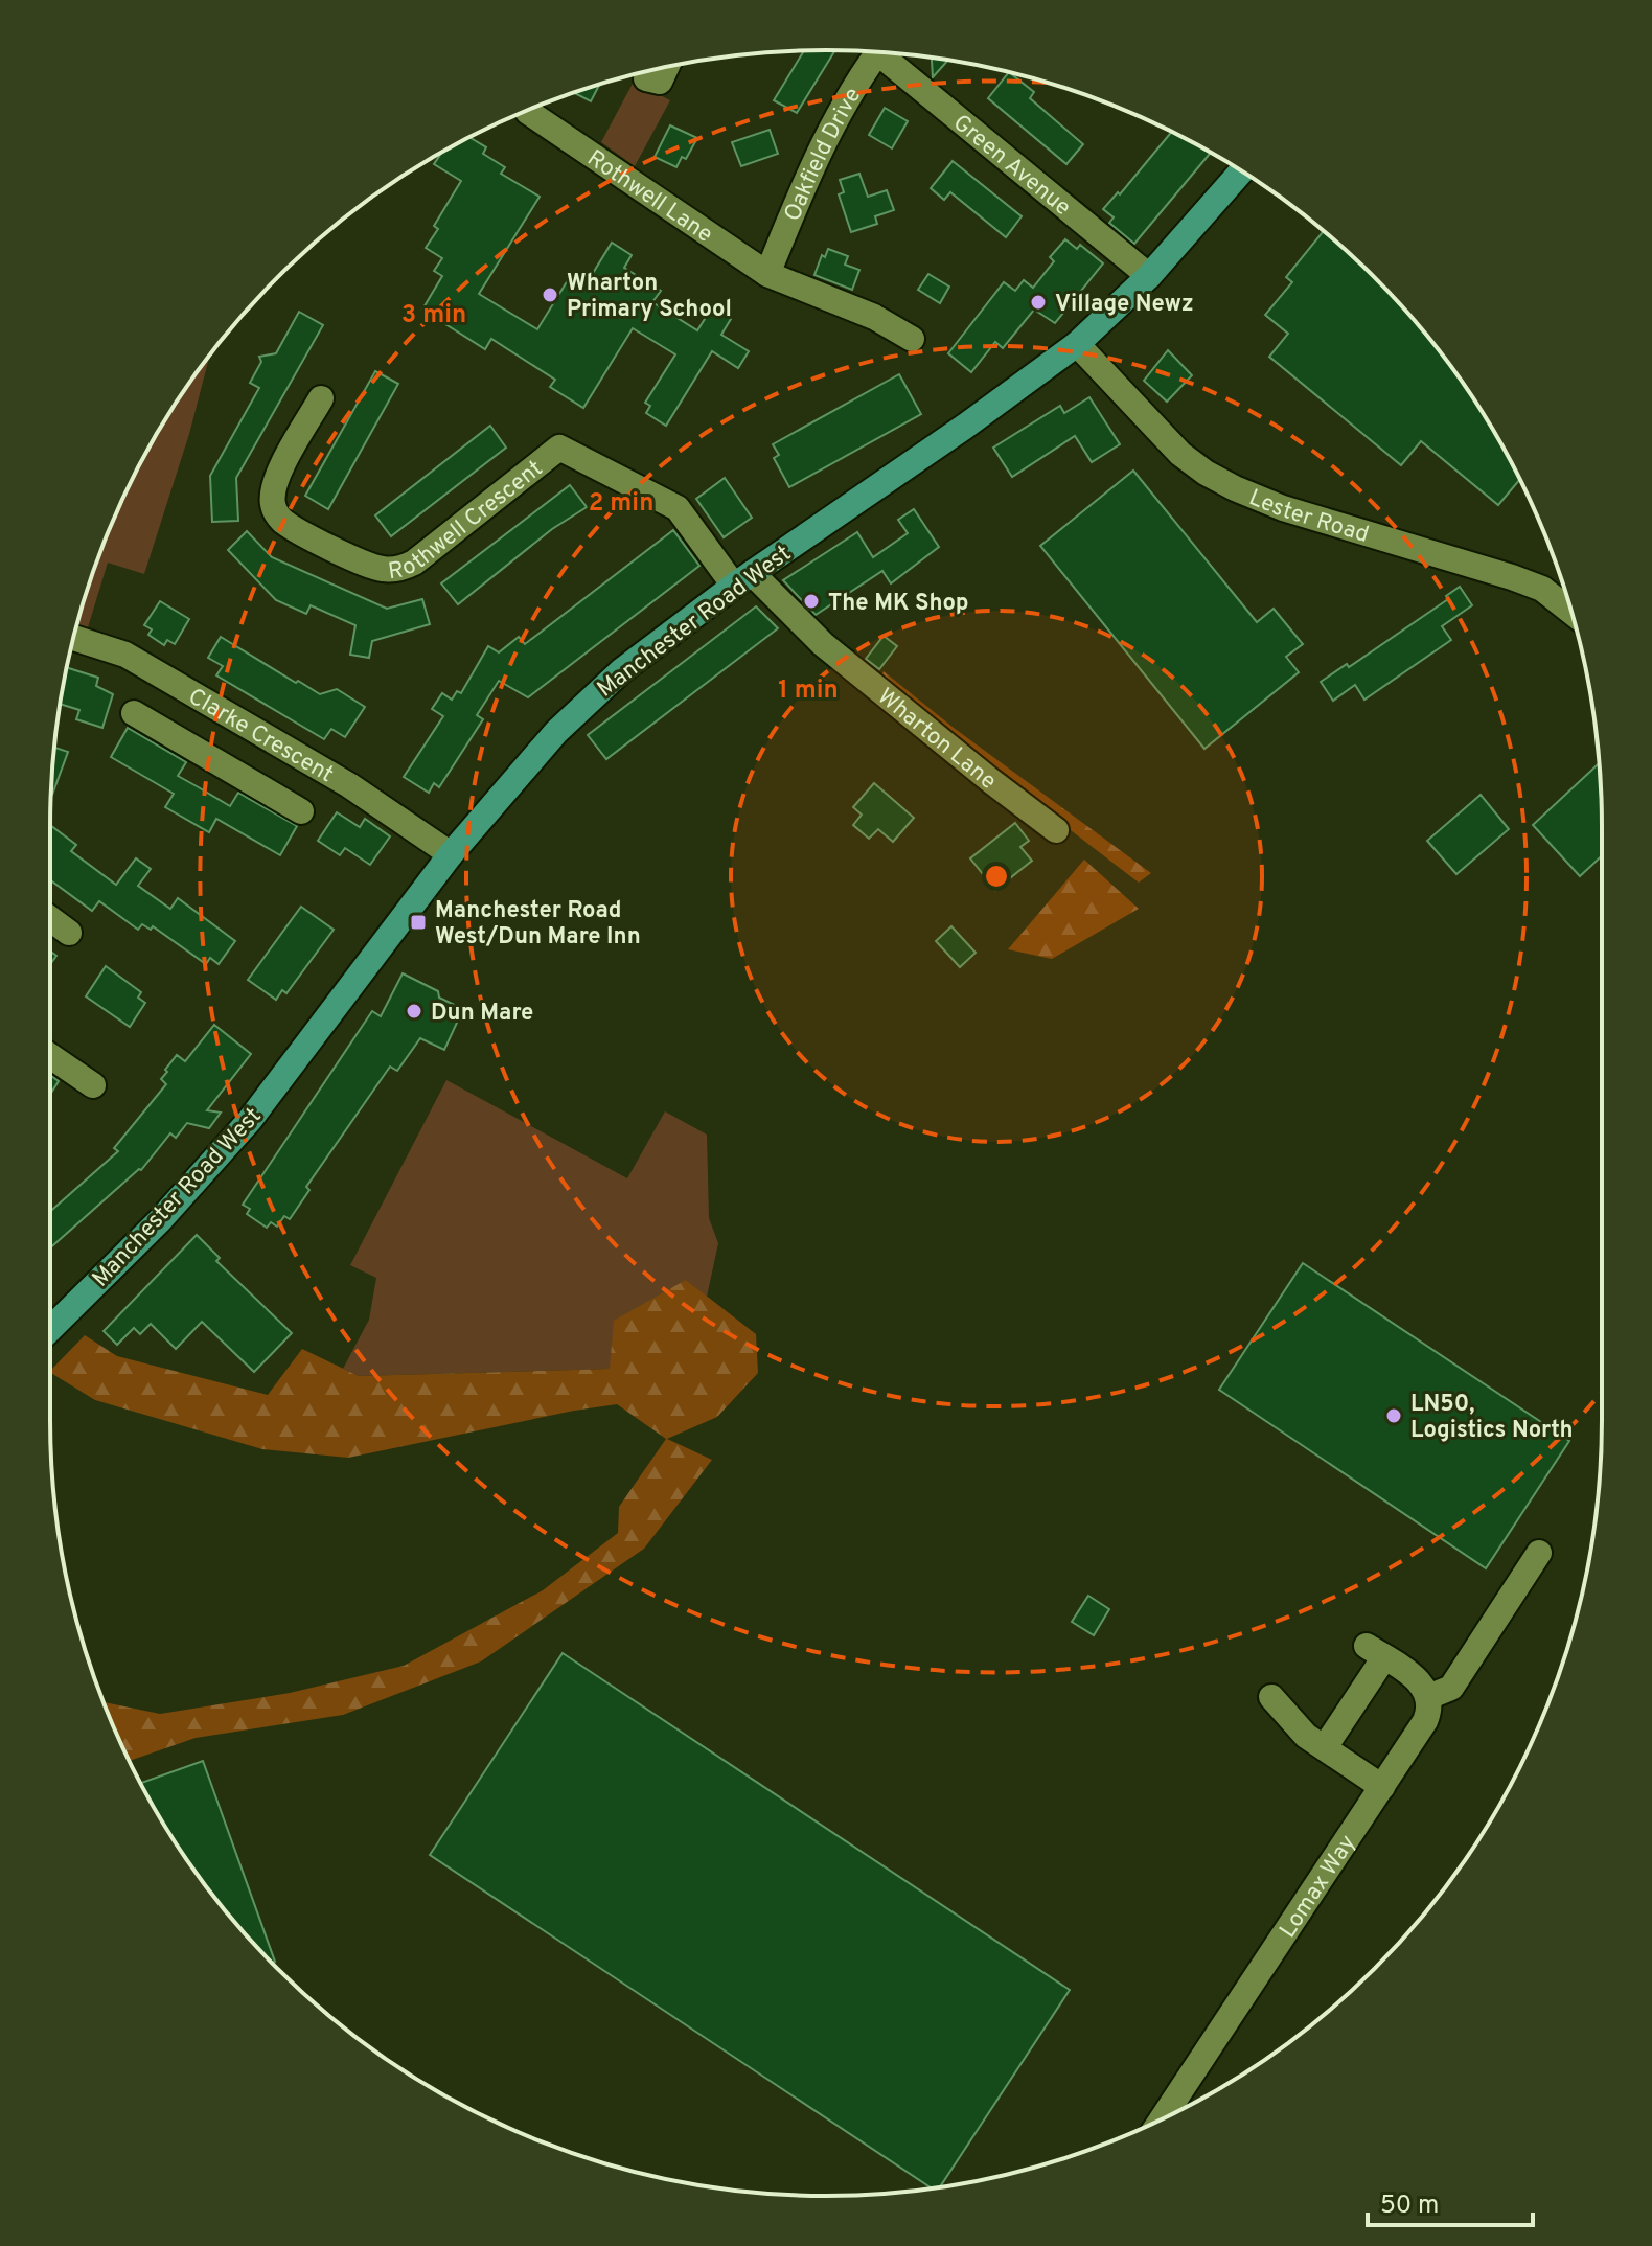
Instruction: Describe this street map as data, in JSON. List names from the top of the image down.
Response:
{
  "streets": {
    "main road": ["Manchester Road West"],
    "street": [
      "Oakfield Drive",
      "Green Avenue",
      "Rothwell Lane",
      "Rothwell Crescent",
      "Lester Road",
      "Clarke Crescent",
      "Wharton Lane",
      "Lomax Way"
    ]
  },
  "crossings": [
    ["Oakfield Drive", "Rothwell Lane"],
    ["Green Avenue", "Manchester Road West"],
    ["Rothwell Crescent", "Manchester Road West"],
    ["Rothwell Crescent", "Wharton Lane"],
    ["Lester Road", "Manchester Road West"],
    ["Manchester Road West", "Clarke Crescent"],
    ["Manchester Road West", "Wharton Lane"]
  ],
  "places": {
    "other": [
      "Wharton Primary School",
      "Village Newz",
      "The MK Shop",
      "Dun Mare",
      "LN50, Logistics North"
    ],
    "transit": ["Manchester Road West/Dun Mare Inn"]
  },
  "scale_bar": "50 m",
  "rings": ["3 min", "2 min", "1 min"]
}
